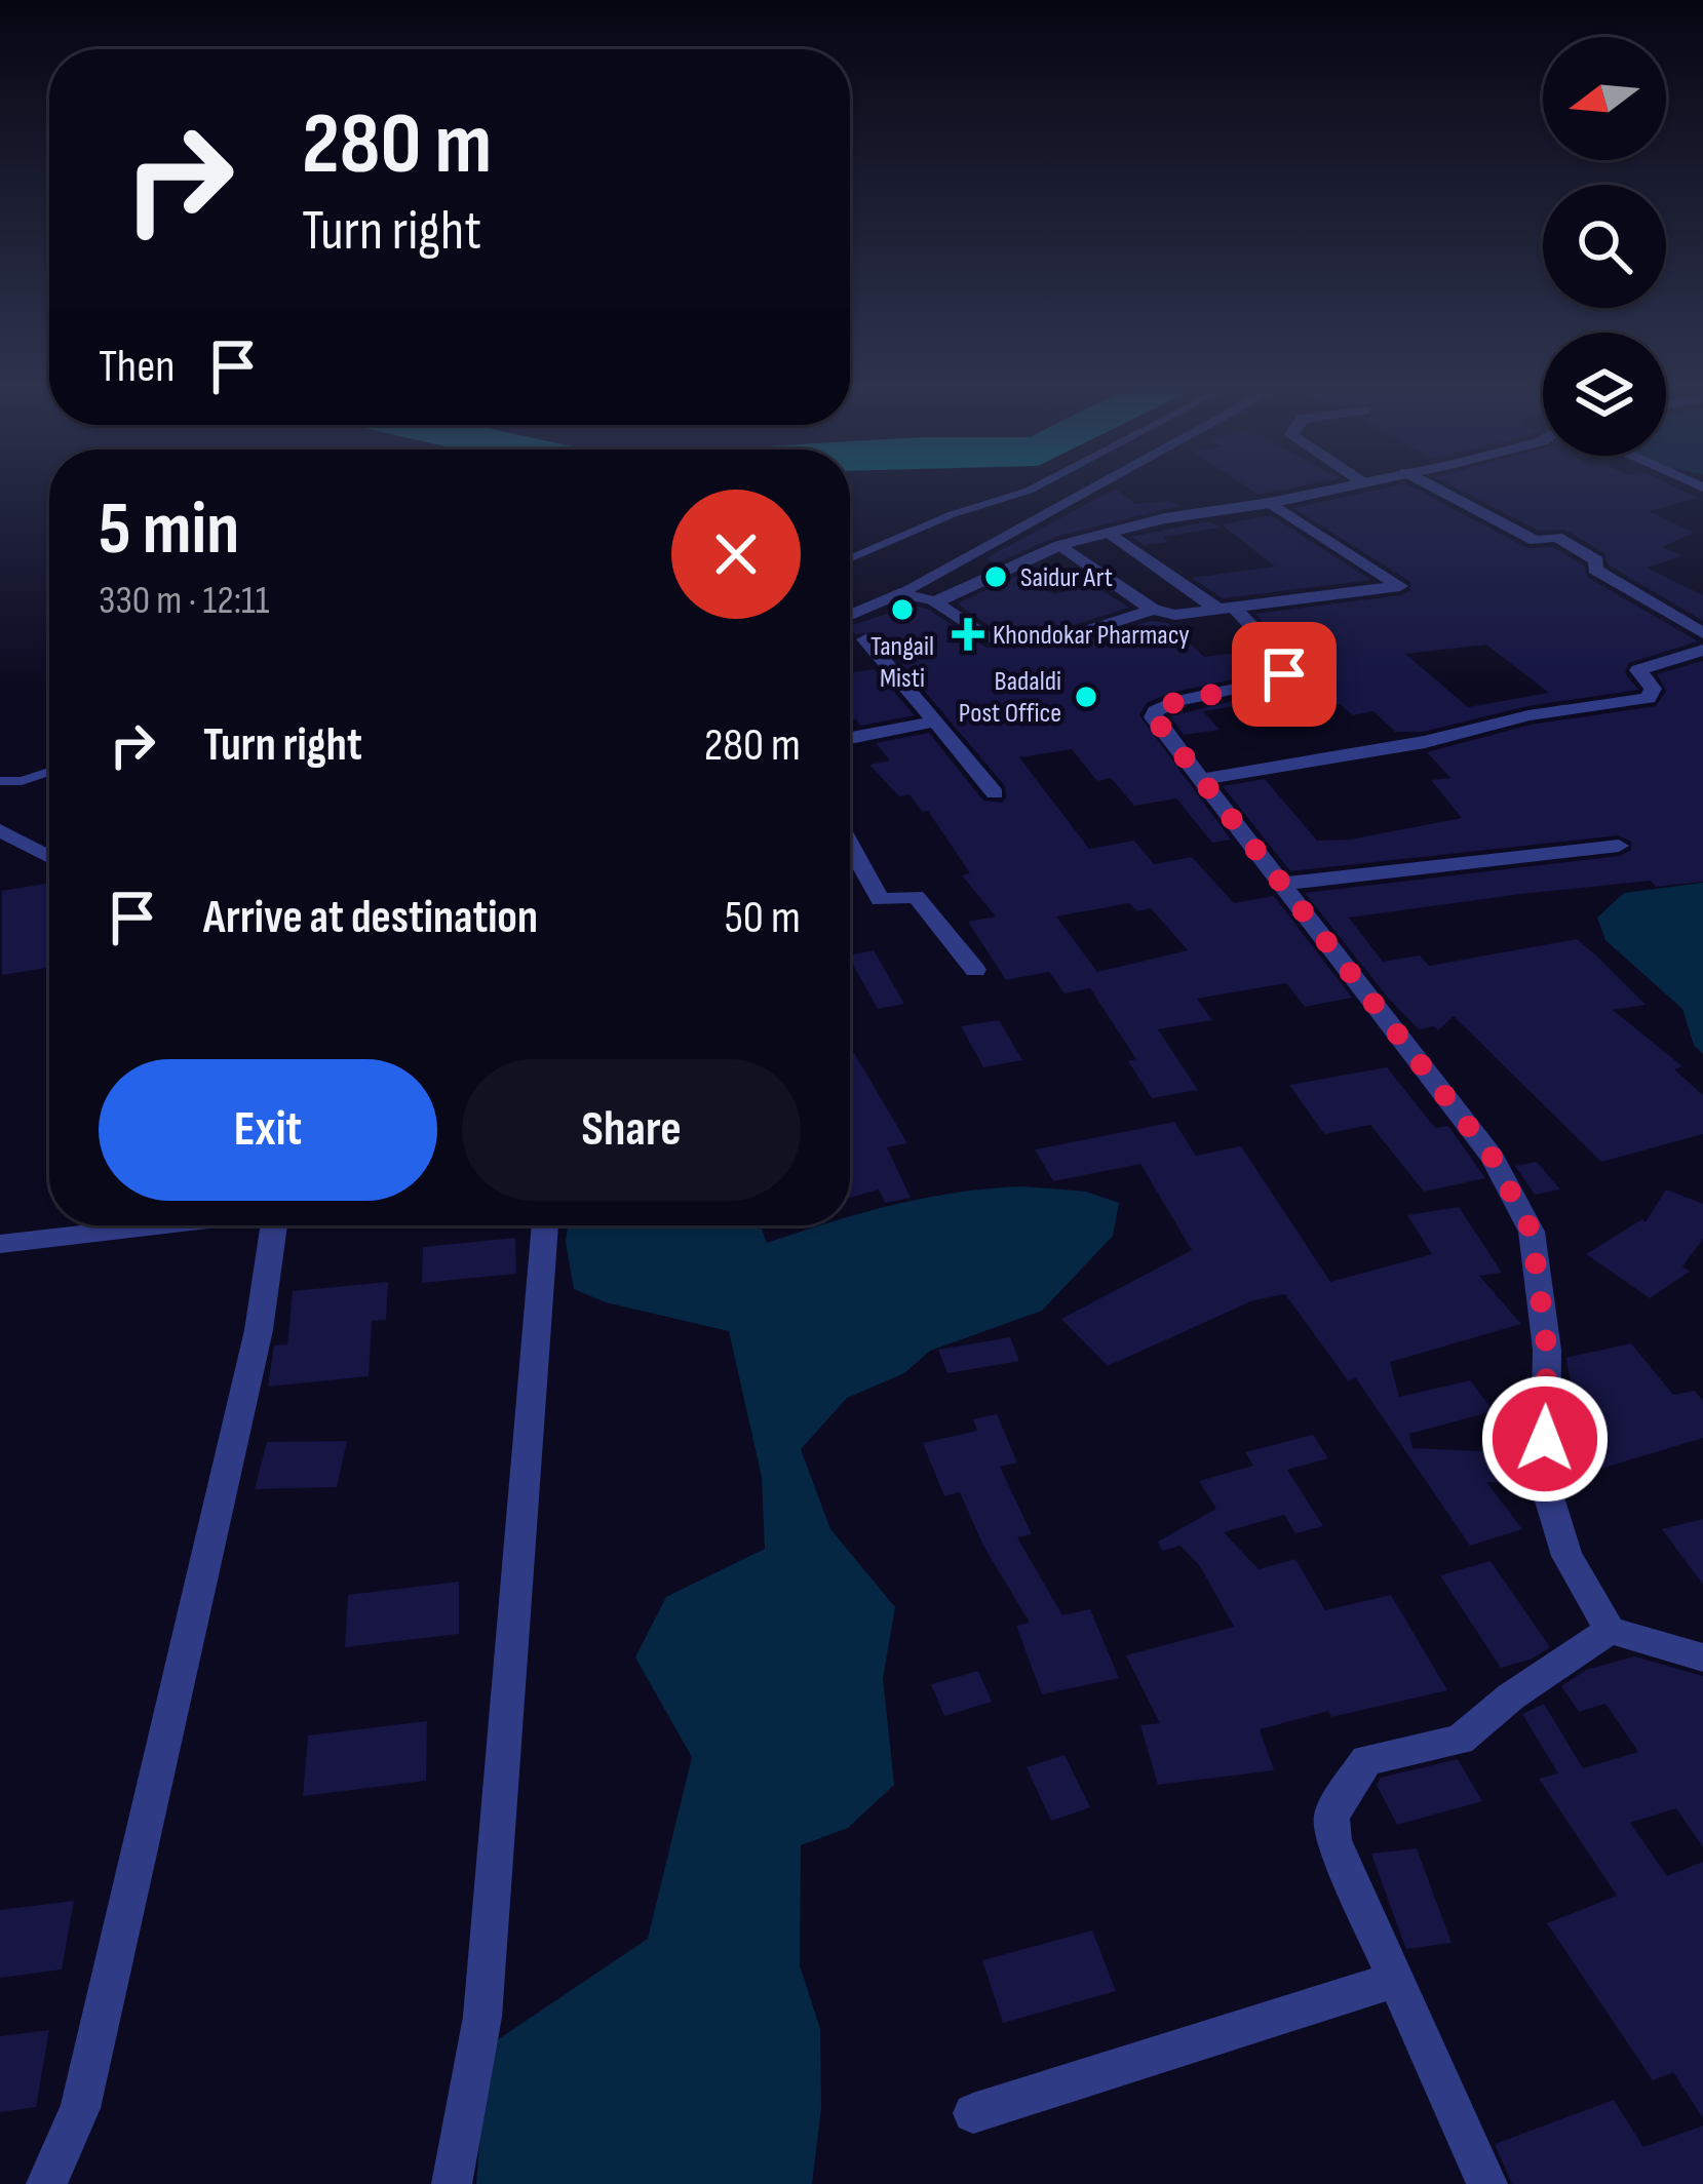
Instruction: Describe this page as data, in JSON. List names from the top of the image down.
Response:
{
  "places": {
    "other": ["Saidur Art", "Tangail Misti", "Badaldi Post Office"],
    "health": ["Khondokar Pharmacy"]
  },
  "north": "left",
  "page": {
    "turn": ["280 m", "Turn right"],
    "then": "Then",
    "heading": ["5 min", "330 m · 12:11"],
    "list": [
      {
        "name": "Turn right",
        "value": "280 m"
      },
      {
        "name": "Arrive at destination",
        "value": "50 m"
      }
    ],
    "buttons": ["Exit", "Share"]
  }
}
